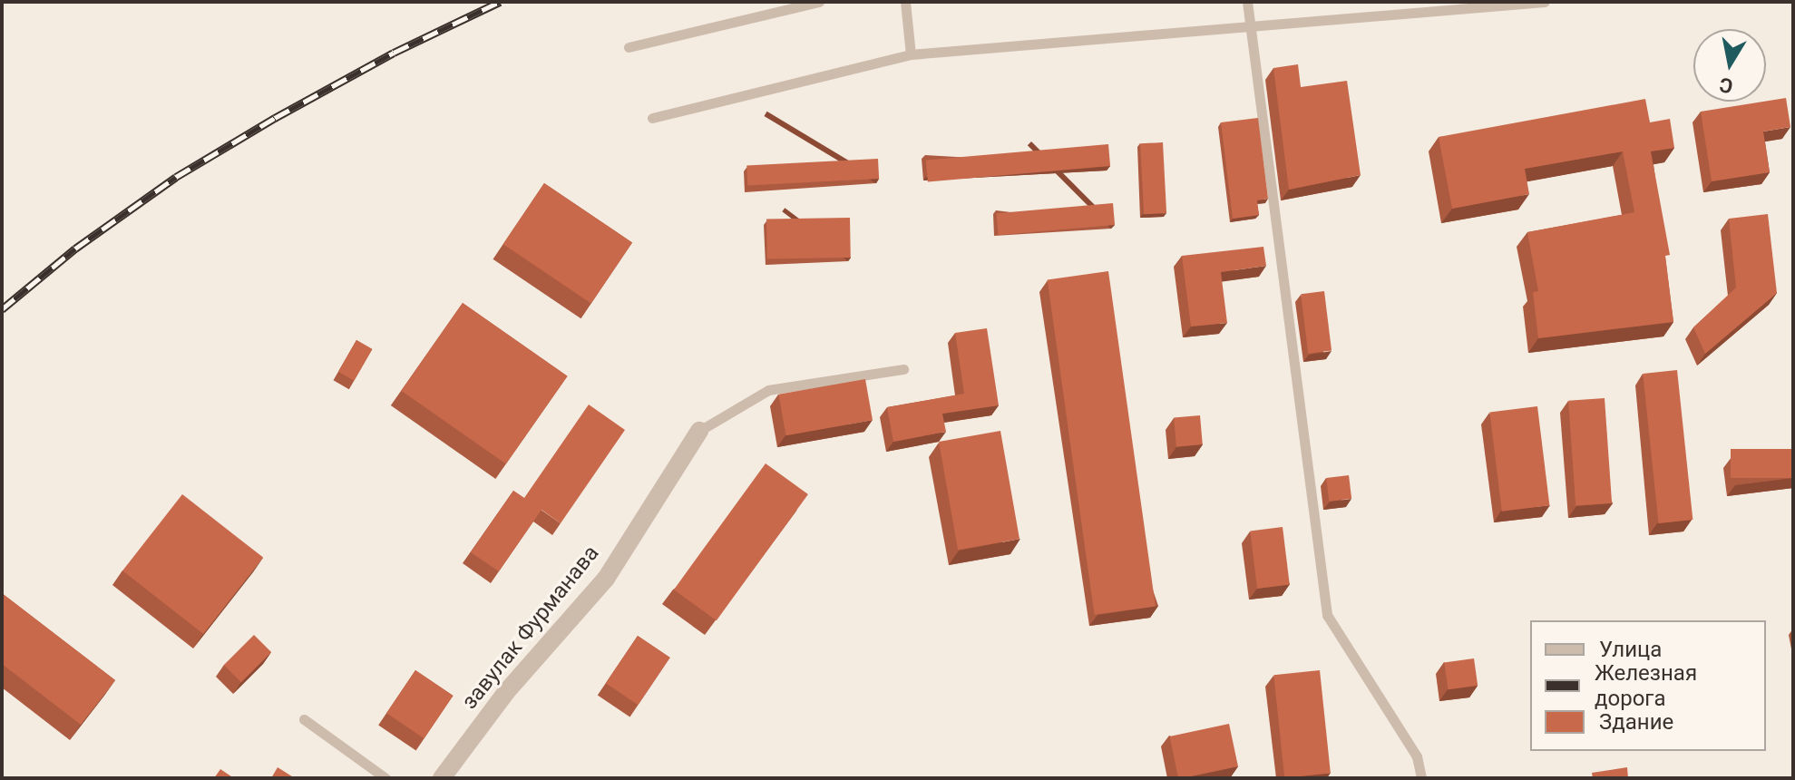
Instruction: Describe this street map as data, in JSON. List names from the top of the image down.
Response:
{
  "streets": {
    "street": ["завулак Фурманава"]
  },
  "legend": ["Улица", "Железная дорога", "Здание"],
  "north": "bottom"
}
